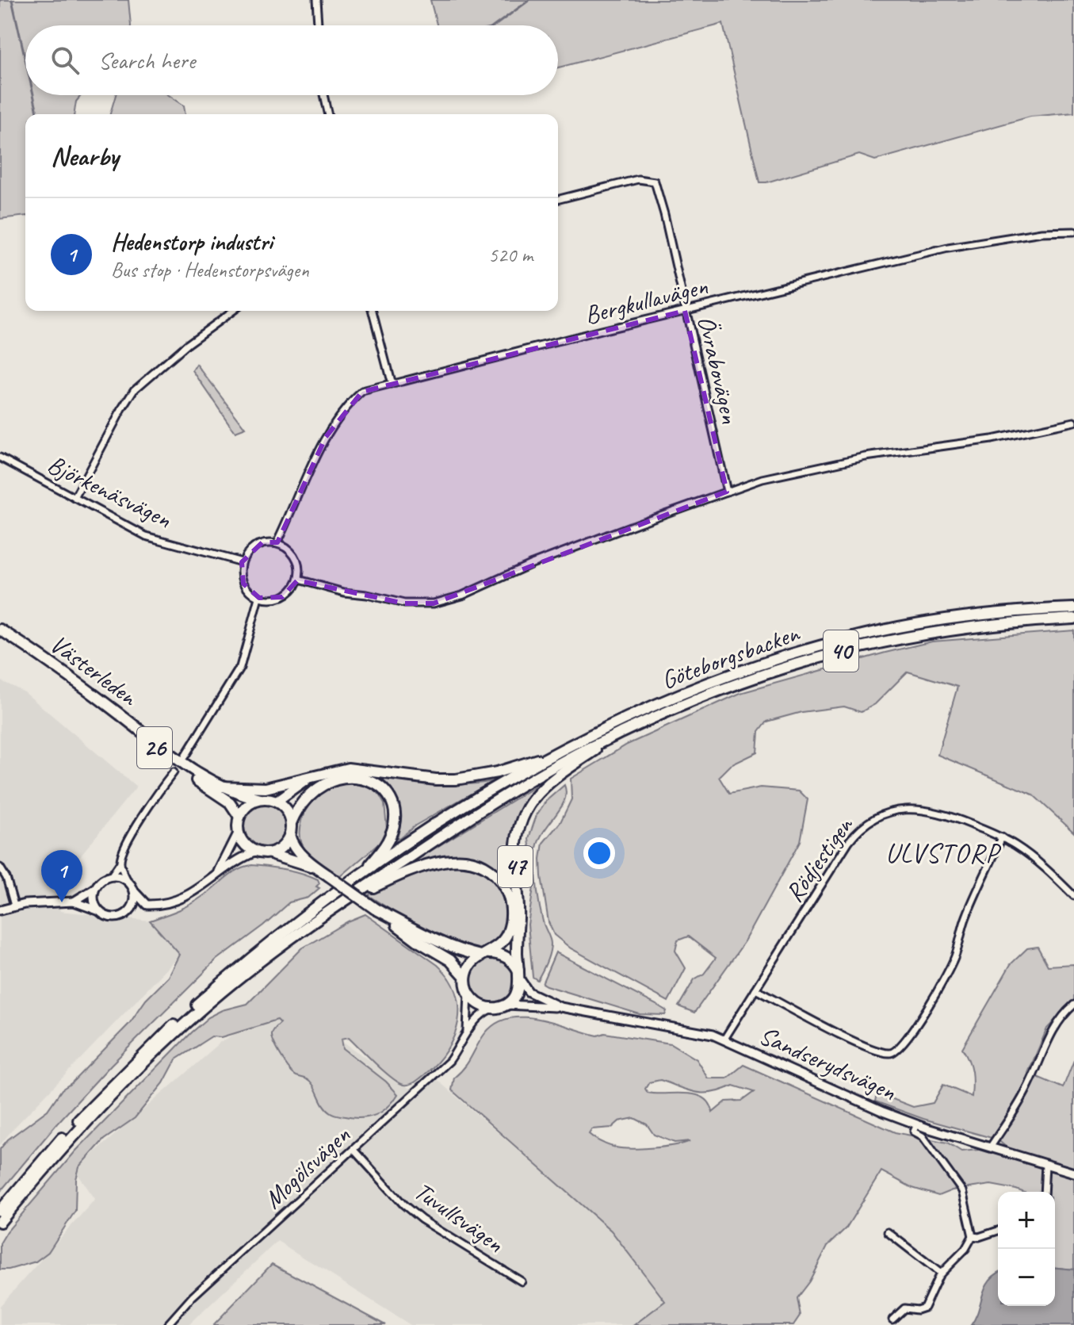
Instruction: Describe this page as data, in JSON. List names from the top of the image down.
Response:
{
  "streets": {
    "highway": [
      "40",
      "Göteborgsbacken",
      "Västerleden",
      "26",
      "47"
    ],
    "street": [
      "Bergkullavägen",
      "Övrabovägen",
      "Björkenäsvägen",
      "Rödjestigen",
      "Sandserydsvägen",
      "Mogölsvägen",
      "Tuvullsvägen"
    ]
  },
  "crossings": [
    ["Bergkullavägen", "Övrabovägen"],
    ["Bergkullavägen", "Björkenäsvägen"],
    ["40", "Göteborgsbacken"],
    ["40", "47"],
    ["Göteborgsbacken", "47"],
    ["Västerleden", "26"],
    ["Rödjestigen", "Sandserydsvägen"],
    ["47", "Sandserydsvägen"],
    ["47", "Mogölsvägen"],
    ["Sandserydsvägen", "Mogölsvägen"],
    ["Mogölsvägen", "Tuvullsvägen"]
  ],
  "districts": ["ULVSTORP"],
  "page": {
    "search": "Search here",
    "heading": "Nearby",
    "list": [
      {
        "mark": "1",
        "name": "Hedenstorp industri",
        "note": "Bus stop · Hedenstorpsvägen",
        "value": "520 m"
      }
    ],
    "pins": "1",
    "map_buttons": ["+", "−"]
  }
}
